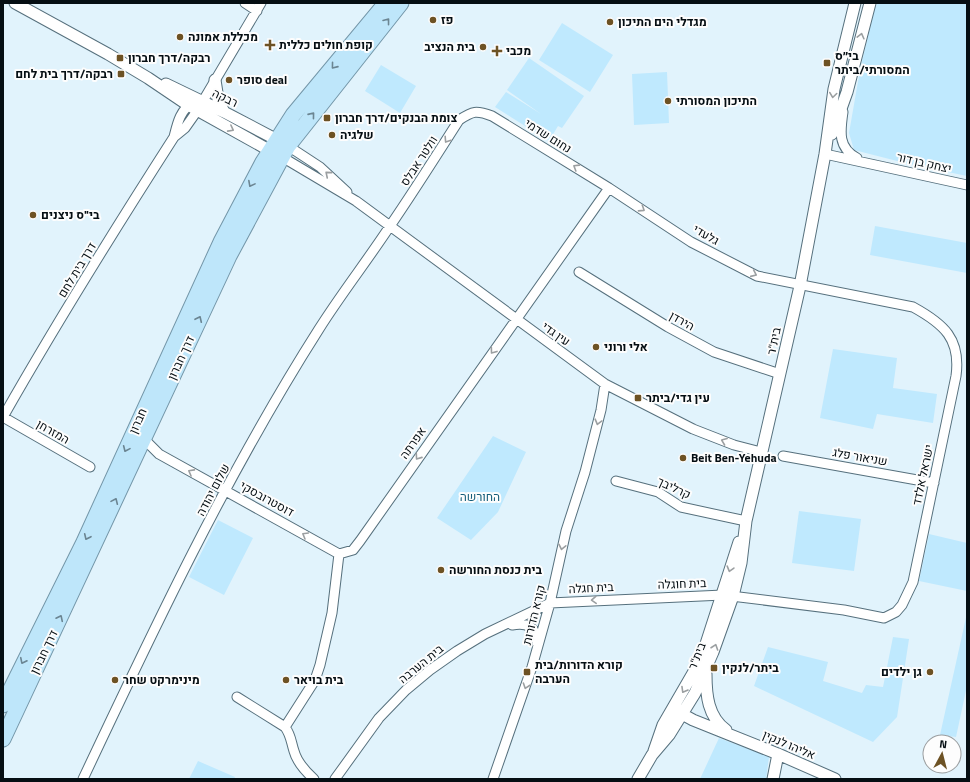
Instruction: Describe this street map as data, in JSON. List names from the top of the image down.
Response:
{
  "streets": {
    "highway": ["דרך חברון", "חברון"],
    "street": [
      "רבקה",
      "נחום שדמי",
      "וולטר אבלס",
      "יצחק בן דור",
      "גלעדי",
      "דרך בית לחם",
      "הירדן",
      "עין גדי",
      "בית\"ר",
      "המזרחן",
      "אפרתה",
      "שניאור פלג",
      "ישראל אלדד",
      "קרליבך",
      "שלום יהודה",
      "דוסטרובסקי",
      "בית חוגלה",
      "בית חגלה",
      "קורא הדורות",
      "בית הערבה",
      "אליהו לנקין"
    ]
  },
  "crossings": [
    ["רבקה", "דרך בית לחם"],
    ["רבקה", "עין גדי"],
    ["רבקה", "דרך חברון"],
    ["רבקה", "חברון"],
    ["נחום שדמי", "וולטר אבלס"],
    ["נחום שדמי", "גלעדי"],
    ["נחום שדמי", "אפרתה"],
    ["וולטר אבלס", "עין גדי"],
    ["וולטר אבלס", "שלום יהודה"],
    ["יצחק בן דור", "בית\"ר"],
    ["גלעדי", "בית\"ר"],
    ["גלעדי", "אפרתה"],
    ["גלעדי", "ישראל אלדד"],
    ["דרך בית לחם", "המזרחן"],
    ["הירדן", "בית\"ר"],
    ["עין גדי", "בית\"ר"],
    ["עין גדי", "דרך חברון"],
    ["עין גדי", "חברון"],
    ["עין גדי", "אפרתה"],
    ["עין גדי", "שלום יהודה"],
    ["עין גדי", "קורא הדורות"],
    ["בית\"ר", "ישראל אלדד"],
    ["בית\"ר", "קרליבך"],
    ["בית\"ר", "בית חוגלה"],
    ["בית\"ר", "אליהו לנקין"],
    ["דרך חברון", "חברון"],
    ["דרך חברון", "דוסטרובסקי"],
    ["אפרתה", "דוסטרובסקי"],
    ["שניאור פלג", "ישראל אלדד"],
    ["ישראל אלדד", "בית חוגלה"],
    ["שלום יהודה", "דוסטרובסקי"],
    ["בית חוגלה", "בית חגלה"],
    ["בית חגלה", "קורא הדורות"],
    ["בית חגלה", "בית הערבה"],
    ["קורא הדורות", "בית הערבה"]
  ],
  "one_way": [
    "נחום שדמי",
    "וולטר אבלס",
    "גלעדי",
    "חברון",
    "אפרתה",
    "דוסטרובסקי",
    "בית חגלה",
    "קורא הדורות"
  ],
  "parks": ["החורשה"],
  "places": {
    "other": [
      "פז",
      "מגדלי הים התיכון",
      "מכללת אמונה",
      "בית הנציב",
      "סופר deal",
      "התיכון המסורתי",
      "שלגיה",
      "בי\"ס ניצנים",
      "אלי ורוני",
      "Beit Ben-Yehuda",
      "בית כנסת החורשה",
      "גן ילדים",
      "מינימרקט שחר",
      "בית בויאר"
    ],
    "health": ["קופת חולים כללית", "מכבי"],
    "transit": [
      "רבקה/דרך חברון",
      "בי״ס המסורתי/ביתר",
      "רבקה/דרך בית לחם",
      "צומת הבנקים/דרך חברון",
      "עין גדי/ביתר",
      "ביתר/לנקין",
      "קורא הדורות/בית הערבה"
    ]
  },
  "north": "top"
}
